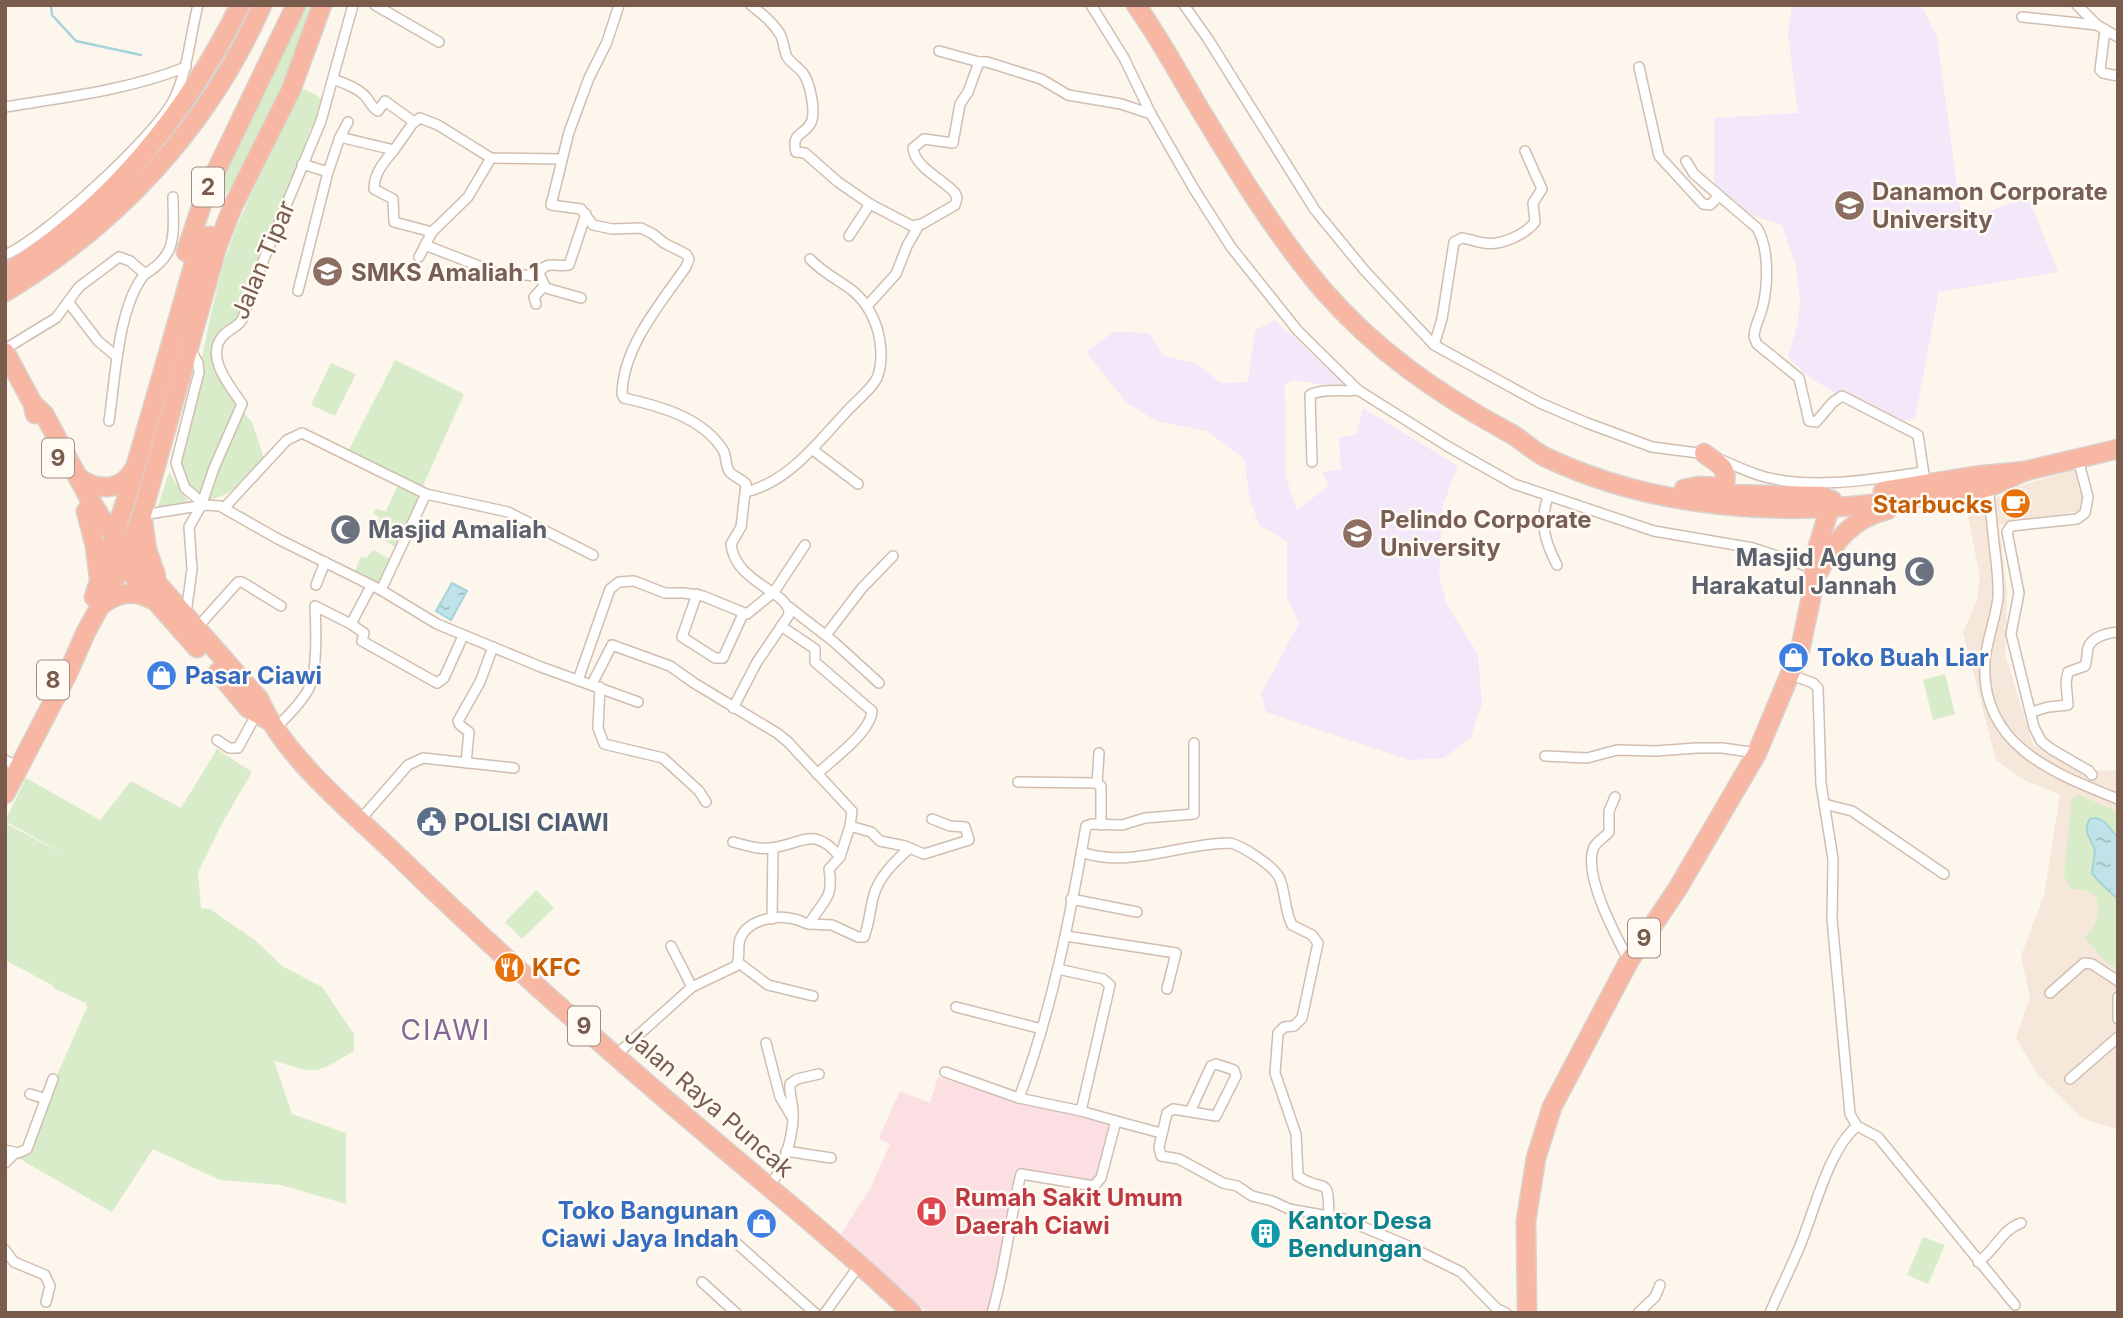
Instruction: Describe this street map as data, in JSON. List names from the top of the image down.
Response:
{
  "streets": {
    "highway": [
      "2",
      "9",
      "8",
      "Jalan Raya Puncak"
    ],
    "street": ["Jalan Tipar"]
  },
  "crossings": [
    ["2", "9"],
    ["2", "8"],
    ["9", "8"],
    ["9", "Jalan Raya Puncak"]
  ],
  "districts": ["CIAWI"],
  "places": {
    "school or university": ["Danamon Corporate University", "SMKS Amaliah 1", "Pelindo Corporate University"],
    "cafe": ["Starbucks"],
    "mosque": ["Masjid Amaliah", "Masjid Agung Harakatul Jannah"],
    "shop": ["Toko Buah Liar", "Pasar Ciawi", "Toko Bangunan Ciawi Jaya Indah"],
    "public building": ["POLISI CIAWI"],
    "restaurant": ["KFC"],
    "hospital": ["Rumah Sakit Umum Daerah Ciawi"],
    "building": ["Kantor Desa Bendungan"]
  }
}
